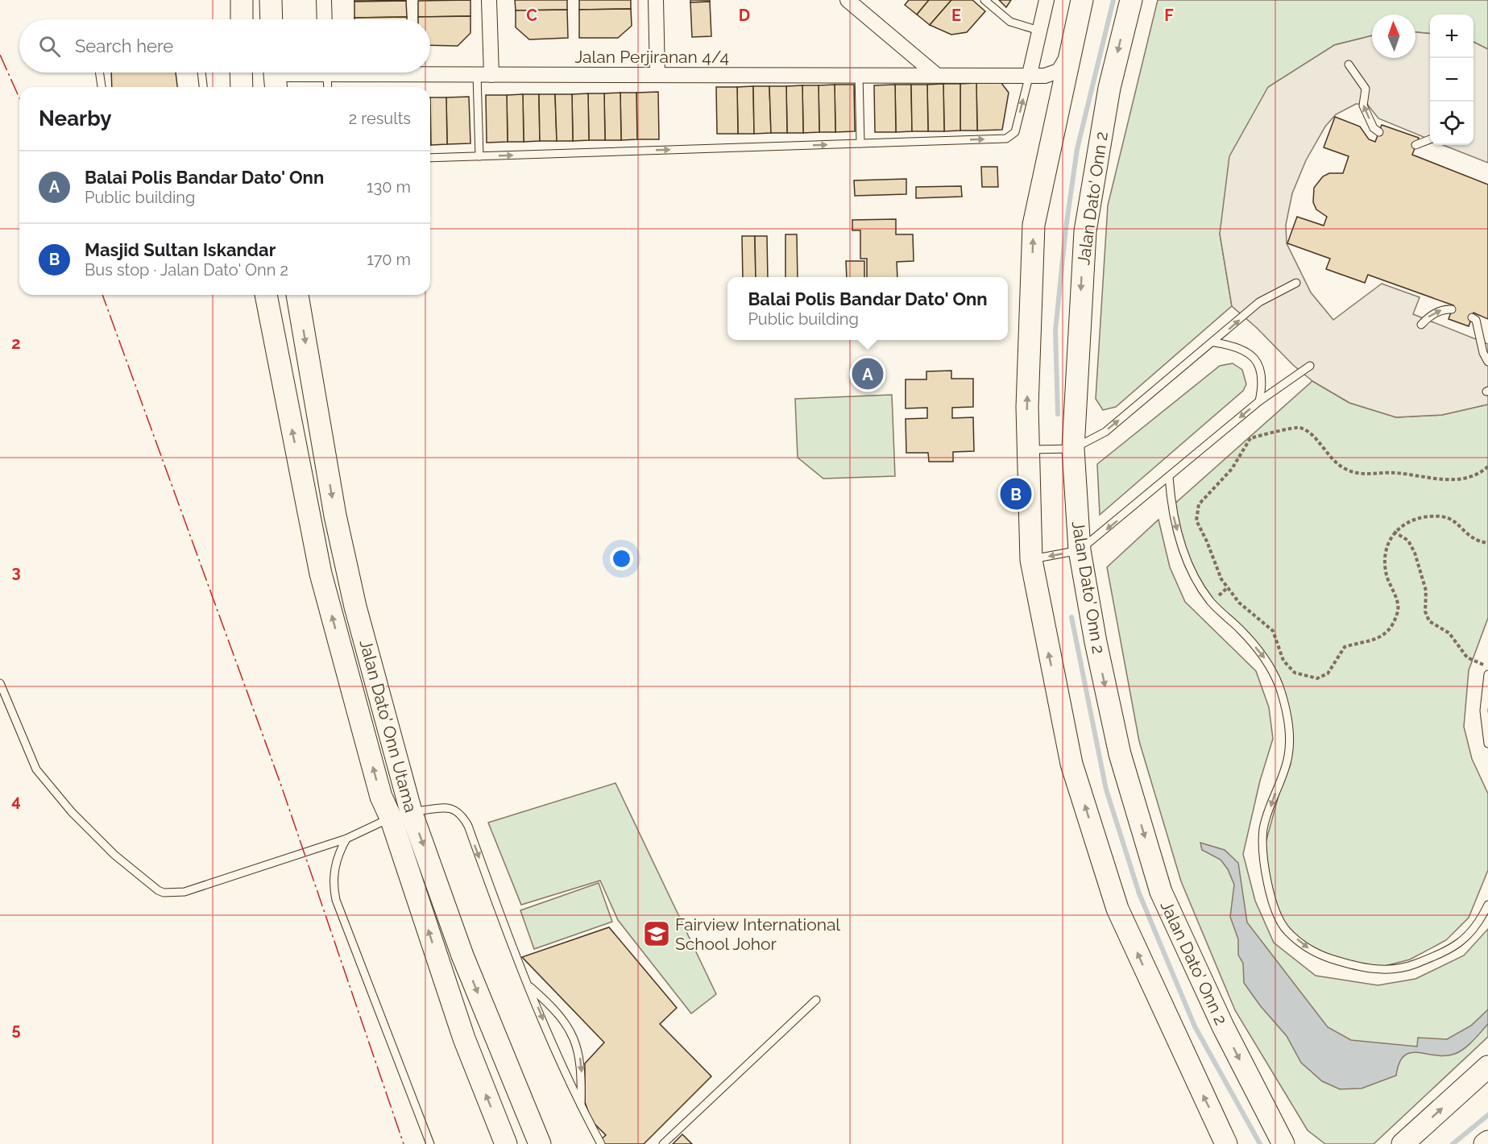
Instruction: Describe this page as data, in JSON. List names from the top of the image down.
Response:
{
  "streets": {
    "main road": ["Jalan Dato' Onn 2", "Jalan Dato' Onn Utama"],
    "street": ["Jalan Perjiranan 4/4"]
  },
  "places": {
    "school or university": ["Fairview International School Johor"]
  },
  "north": "top",
  "page": {
    "map_buttons": ["+", "−"],
    "search": "Search here",
    "heading": ["Nearby", "2 results"],
    "list": [
      {
        "mark": "A",
        "name": "Balai Polis Bandar Dato' Onn",
        "note": "Public building",
        "value": "130 m"
      },
      {
        "mark": "B",
        "name": "Masjid Sultan Iskandar",
        "note": "Bus stop · Jalan Dato' Onn 2",
        "value": "170 m"
      }
    ],
    "popup": ["Balai Polis Bandar Dato' Onn", "Public building"],
    "pins": ["A", "B"]
  },
  "grid": {
    "columns": [
      "C",
      "D",
      "E",
      "F"
    ],
    "rows": [
      "2",
      "3",
      "4",
      "5"
    ]
  }
}
